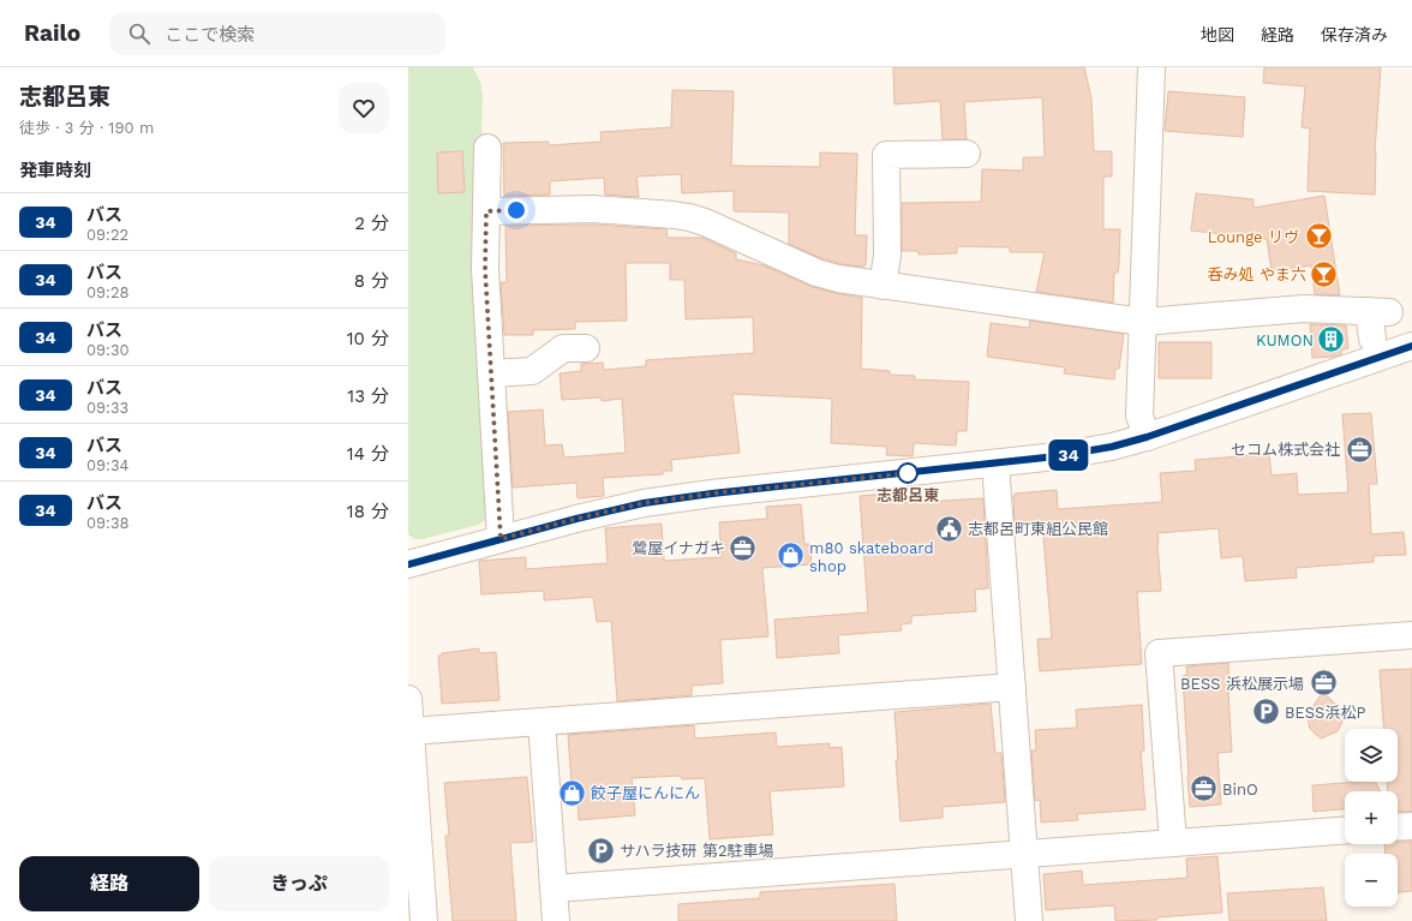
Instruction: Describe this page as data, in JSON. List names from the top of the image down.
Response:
{
  "places": {
    "bar": ["Lounge リヴ", "呑み処 やま六"],
    "building": ["KUMON"],
    "office": [
      "セコム株式会社",
      "鶯屋イナガキ",
      "BESS 浜松展示場",
      "BinO"
    ],
    "other": ["志都呂東"],
    "public building": ["志都呂町東組公民館"],
    "shop": ["m80 skateboard shop", "餃子屋にんにん"],
    "parking": ["BESS浜松P", "サハラ技研 第2駐車場"]
  },
  "lines": ["bus line 34"],
  "page": {
    "header": "Railo",
    "search": "ここで検索",
    "nav": ["地図", "経路", "保存済み"],
    "heading": [
      ["志都呂東", "徒歩 · 3 分 · 190 m"],
      "発車時刻"
    ],
    "on_map": "34",
    "list": [
      {
        "mark": "34",
        "name": "バス",
        "note": "09:22",
        "value": "2 分"
      },
      {
        "mark": "34",
        "name": "バス",
        "note": "09:28",
        "value": "8 分"
      },
      {
        "mark": "34",
        "name": "バス",
        "note": "09:30",
        "value": "10 分"
      },
      {
        "mark": "34",
        "name": "バス",
        "note": "09:33",
        "value": "13 分"
      },
      {
        "mark": "34",
        "name": "バス",
        "note": "09:34",
        "value": "14 分"
      },
      {
        "mark": "34",
        "name": "バス",
        "note": "09:38",
        "value": "18 分"
      }
    ],
    "map_buttons": ["+", "−"],
    "buttons": ["経路", "きっぷ"]
  }
}
